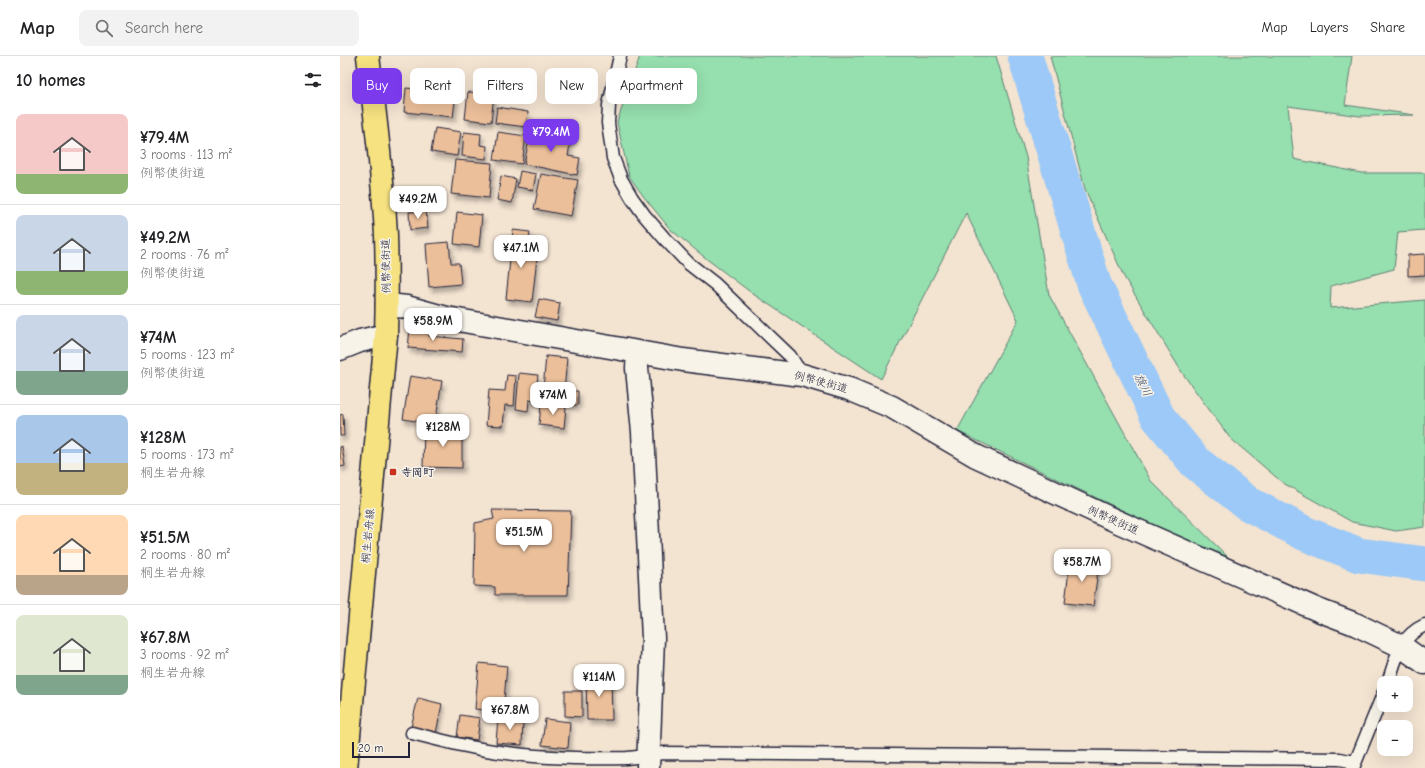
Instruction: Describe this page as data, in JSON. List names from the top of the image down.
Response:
{
  "streets": {
    "main road": ["例幣使街道", "桐生岩舟線"]
  },
  "crossings": [
    ["例幣使街道", "桐生岩舟線"]
  ],
  "water": ["旗川"],
  "places": {
    "transit": ["寺岡町"]
  },
  "scale_bar": "20 m",
  "page": {
    "header": "Map",
    "search": "Search here",
    "nav": ["Map", "Layers", "Share"],
    "heading": "10 homes",
    "chip": [
      "Buy",
      "Rent",
      "Filters",
      "New",
      "Apartment"
    ],
    "list": [
      {
        "name": "¥79.4M",
        "note": "3 rooms · 113 m² · 例幣使街道"
      },
      {
        "name": "¥49.2M",
        "note": "2 rooms · 76 m² · 例幣使街道"
      },
      {
        "name": "¥74M",
        "note": "5 rooms · 123 m² · 例幣使街道"
      },
      {
        "name": "¥128M",
        "note": "5 rooms · 173 m² · 桐生岩舟線"
      },
      {
        "name": "¥51.5M",
        "note": "2 rooms · 80 m² · 桐生岩舟線"
      },
      {
        "name": "¥67.8M",
        "note": "3 rooms · 92 m² · 桐生岩舟線"
      }
    ],
    "price": [
      "¥79.4M",
      "¥49.2M",
      "¥47.1M",
      "¥58.9M",
      "¥74M",
      "¥128M",
      "¥51.5M",
      "¥58.7M",
      "¥114M",
      "¥67.8M"
    ],
    "map_buttons": ["+", "−"],
    "scale": "20 m"
  }
}
